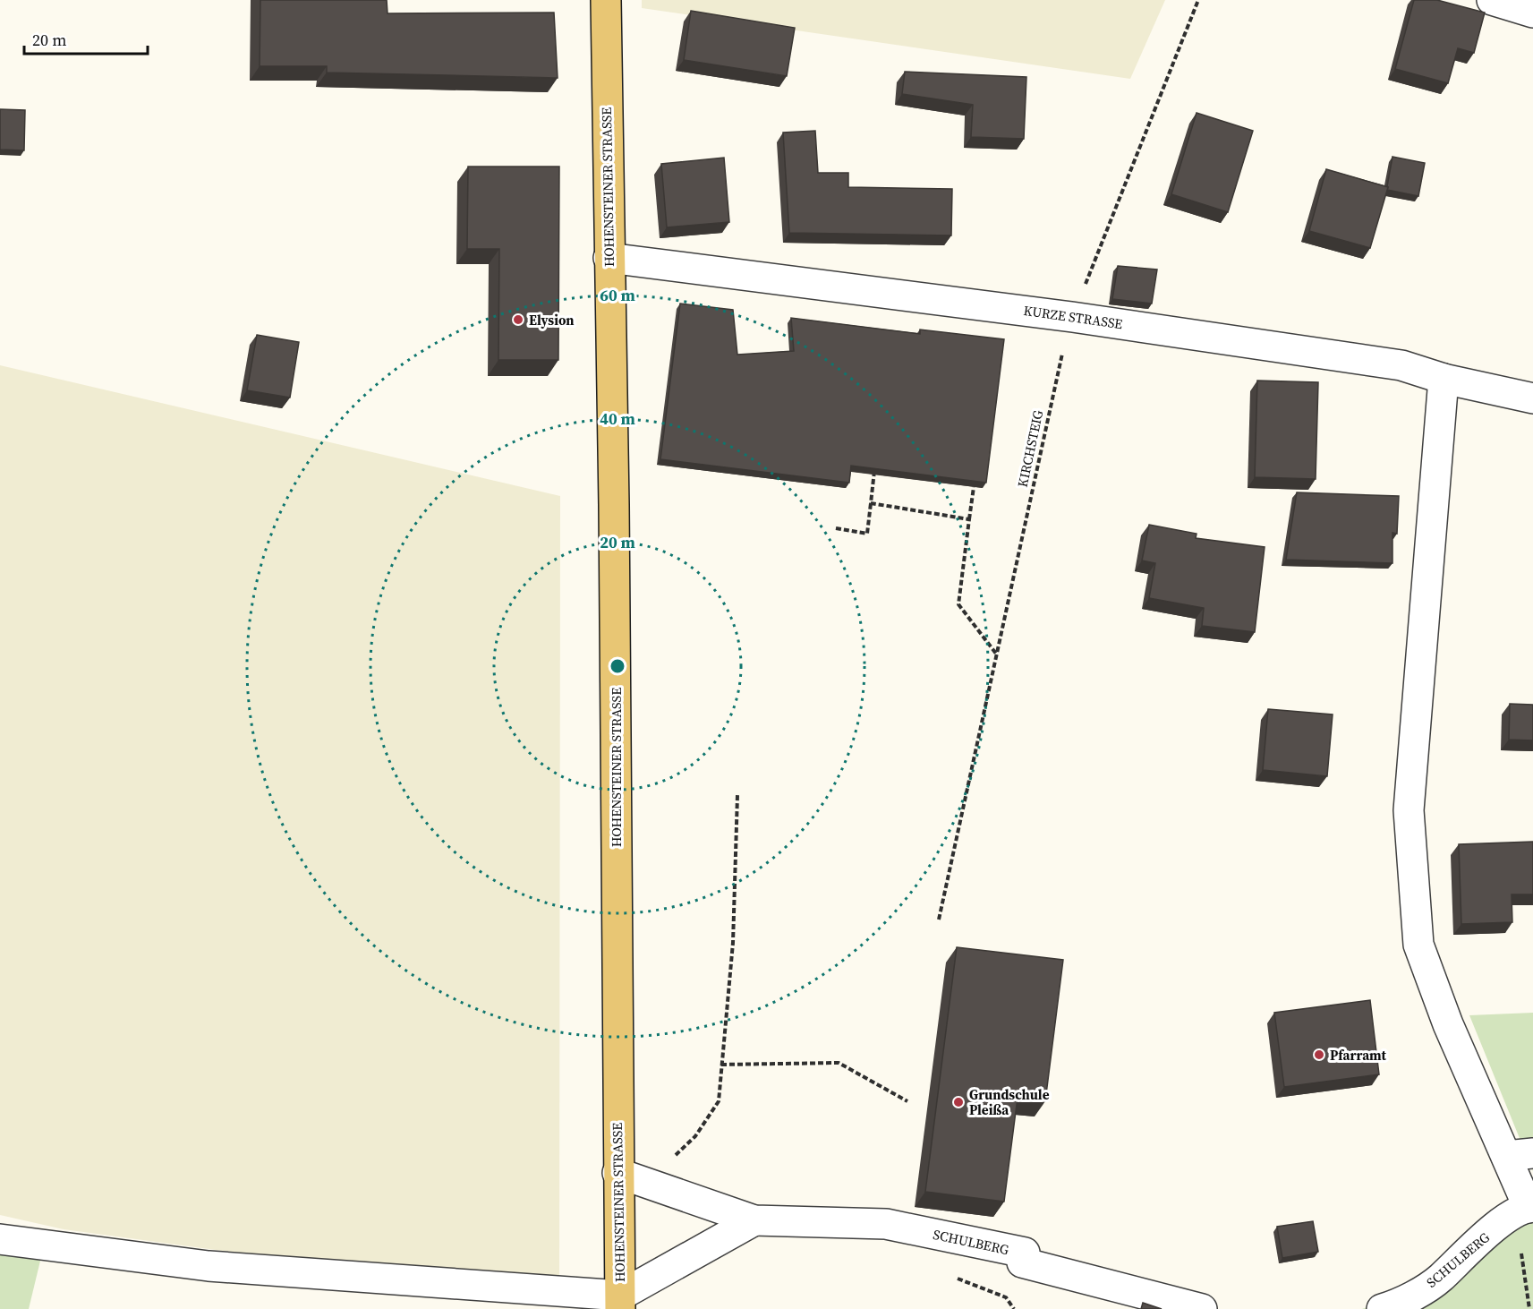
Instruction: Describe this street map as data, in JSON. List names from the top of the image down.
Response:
{
  "streets": {
    "main road": ["HOHENSTEINER STRASSE"],
    "street": ["KURZE STRASSE", "SCHULBERG"],
    "path": ["KIRCHSTEIG"]
  },
  "crossings": [
    ["HOHENSTEINER STRASSE", "KURZE STRASSE"],
    ["HOHENSTEINER STRASSE", "SCHULBERG"],
    ["KURZE STRASSE", "KIRCHSTEIG"]
  ],
  "places": ["Elysion", "Pfarramt", "Grundschule Pleißa"],
  "scale_bar": "20 m",
  "rings": ["60 m", "40 m", "20 m"]
}
